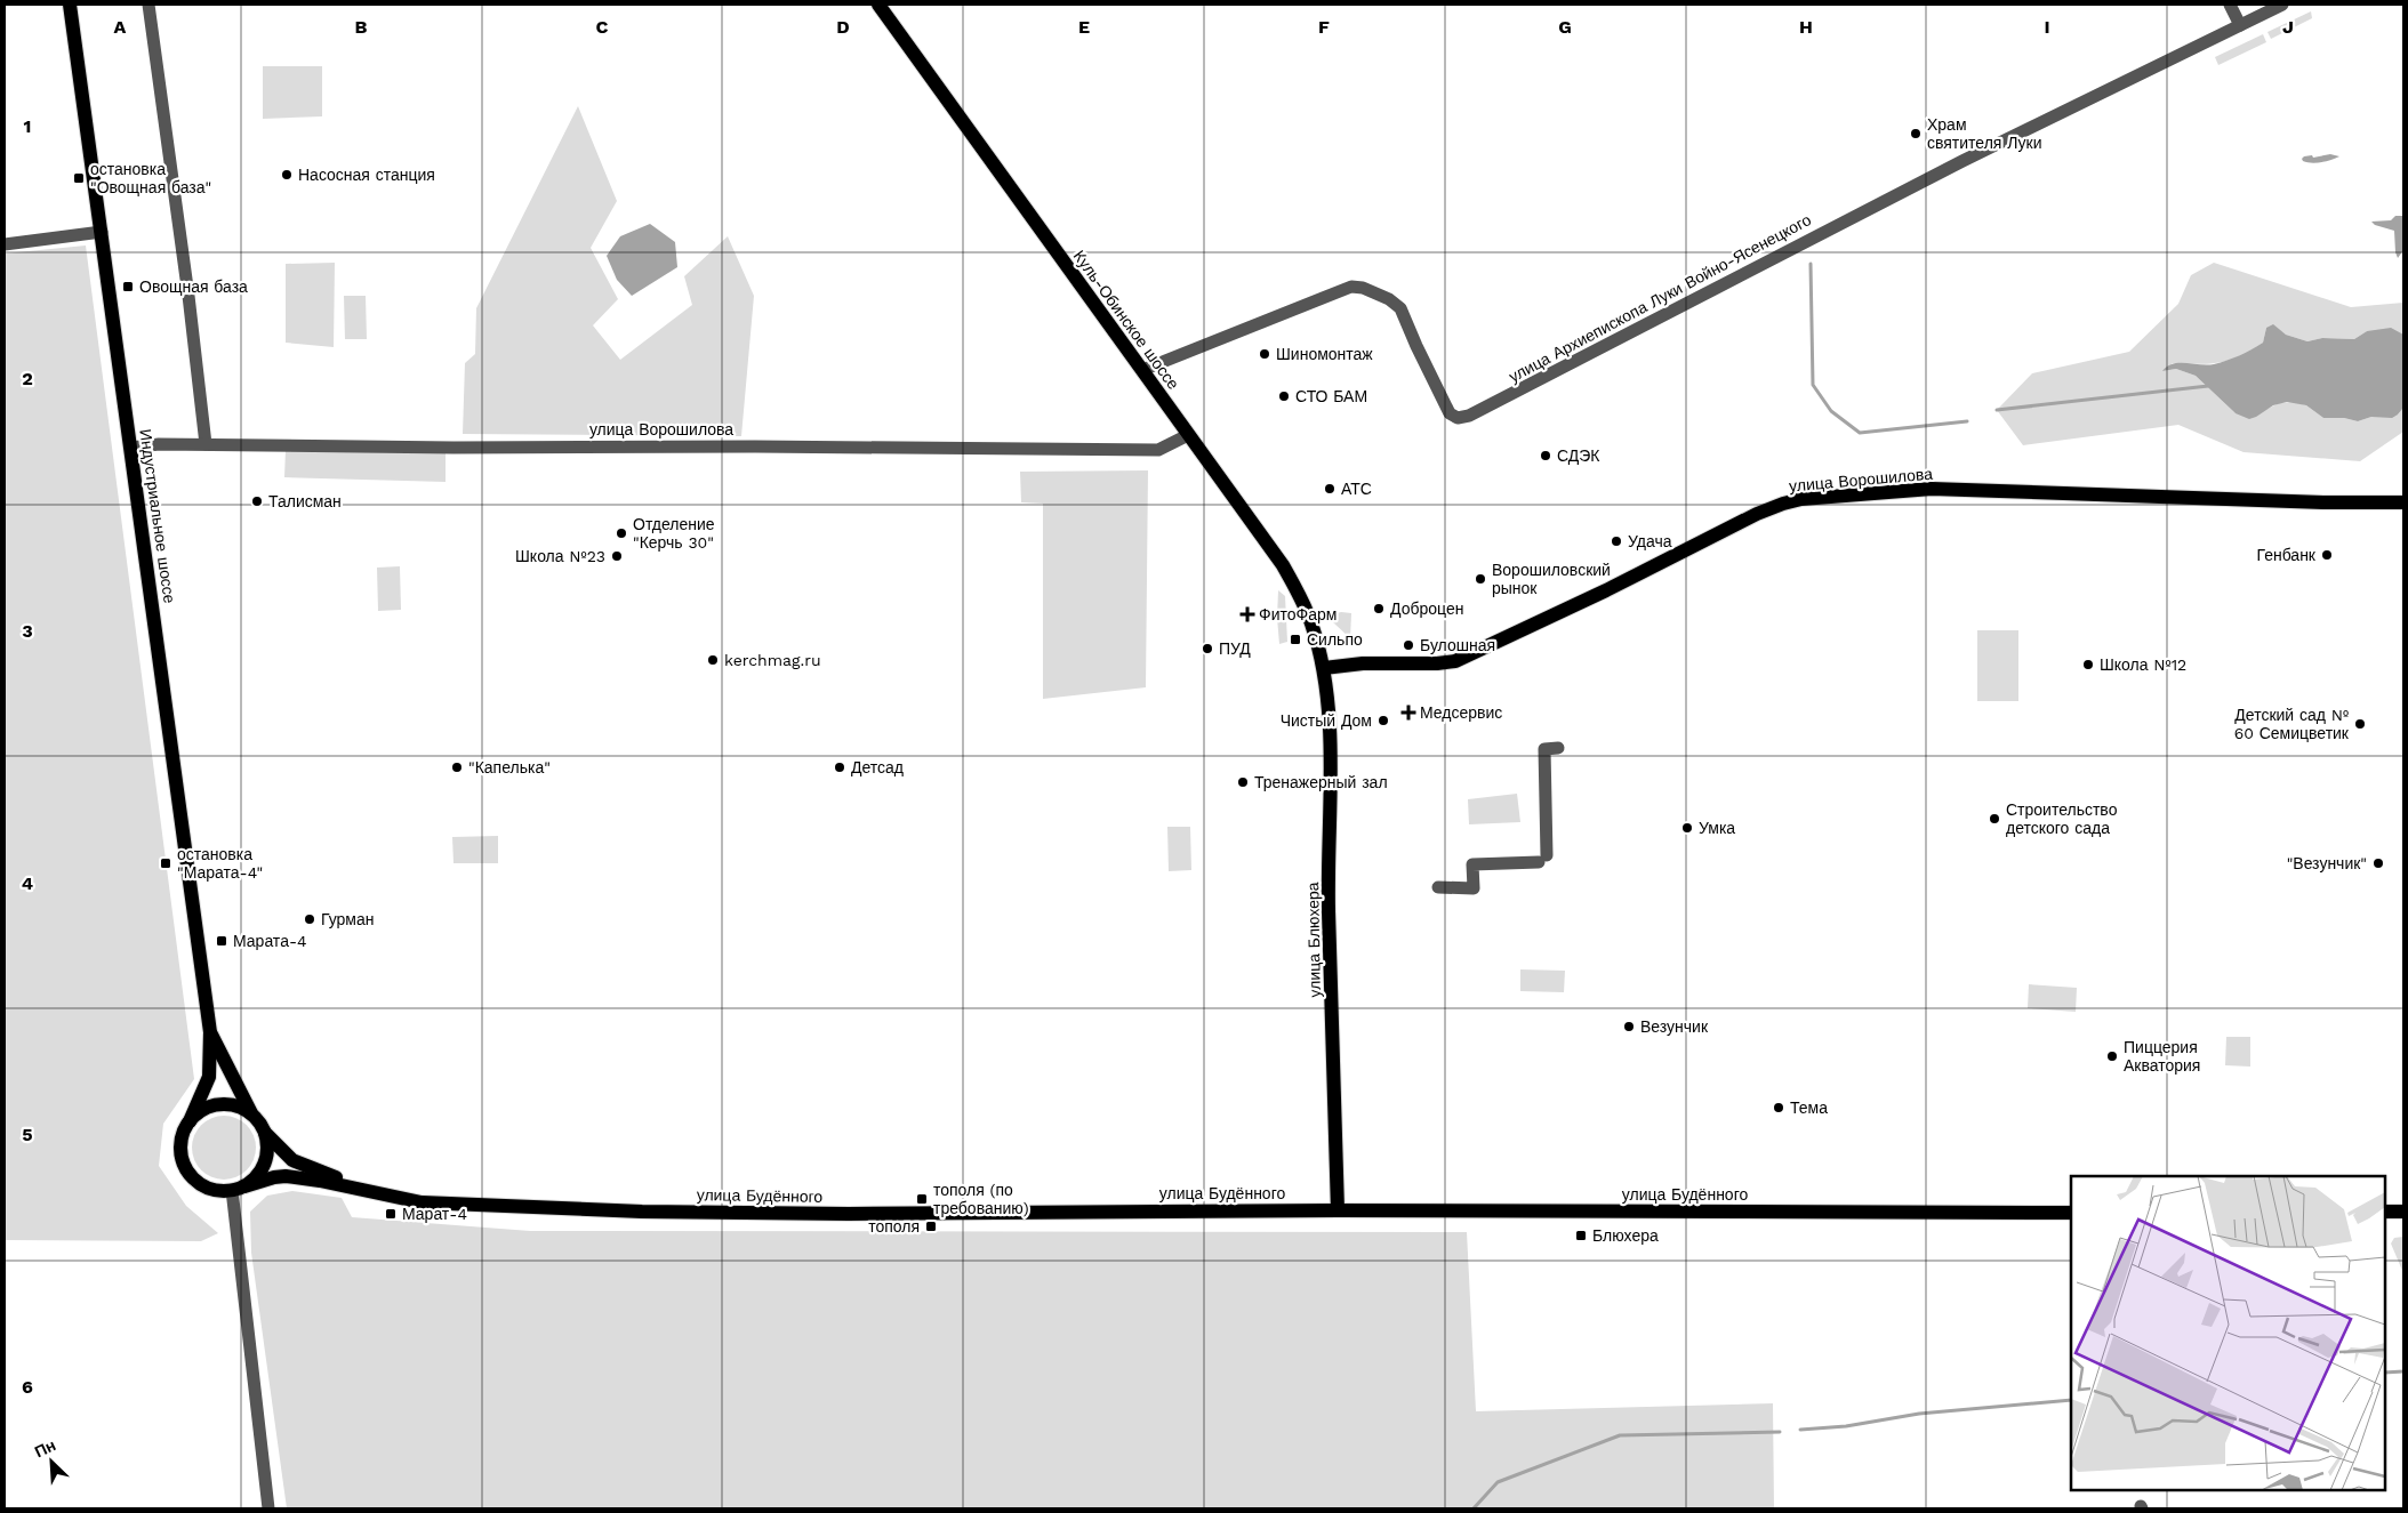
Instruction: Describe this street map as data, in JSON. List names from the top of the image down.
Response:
{
  "streets": {
    "main road": [
      "Куль-Обинское шоссе",
      "улица Ворошилова",
      "Индустриальное шоссе",
      "улица Блюхера",
      "улица Будённого"
    ],
    "street": ["улица Архиепископа Луки Войно-Ясенецкого"]
  },
  "crossings": [
    ["улица Архиепископа Луки Войно-Ясенецкого", "Куль-Обинское шоссе"],
    ["Куль-Обинское шоссе", "улица Ворошилова"],
    ["Куль-Обинское шоссе", "улица Блюхера"],
    ["улица Ворошилова", "Индустриальное шоссе"],
    ["улица Ворошилова", "улица Блюхера"],
    ["улица Блюхера", "улица Будённого"]
  ],
  "places": {
    "other": [
      "Храм святителя Луки",
      "Насосная станция",
      "Шиномонтаж",
      "СТО БАМ",
      "СДЭК",
      "АТС",
      "Талисман",
      "Отделение \"Керчь 30\"",
      "Удача",
      "Генбанк",
      "Школа №23",
      "Ворошиловский рынок",
      "Доброцен",
      "Булошная",
      "ПУД",
      "kerchmag.ru",
      "Школа №12",
      "Чистый Дом",
      "Детский сад № 60 Семицветик",
      "\"Капелька\"",
      "Детсад",
      "Тренажерный зал",
      "Строительство детского сада",
      "Умка",
      "\"Везунчик\"",
      "Гурман",
      "Везунчик",
      "Пиццерия Акватория",
      "Тема"
    ],
    "transit": [
      "остановка \"Овощная база\"",
      "Овощная база",
      "Сильпо",
      "остановка \"Марата-4\"",
      "Марата-4",
      "тополя (по требованию)",
      "Марат-4",
      "тополя",
      "Блюхера"
    ],
    "health": ["ФитоФарм", "Медсервис"]
  },
  "north": "top left",
  "grid": {
    "columns": [
      "A",
      "B",
      "C",
      "D",
      "E",
      "F",
      "G",
      "H",
      "I",
      "J"
    ],
    "rows": [
      "1",
      "2",
      "3",
      "4",
      "5",
      "6"
    ]
  }
}
